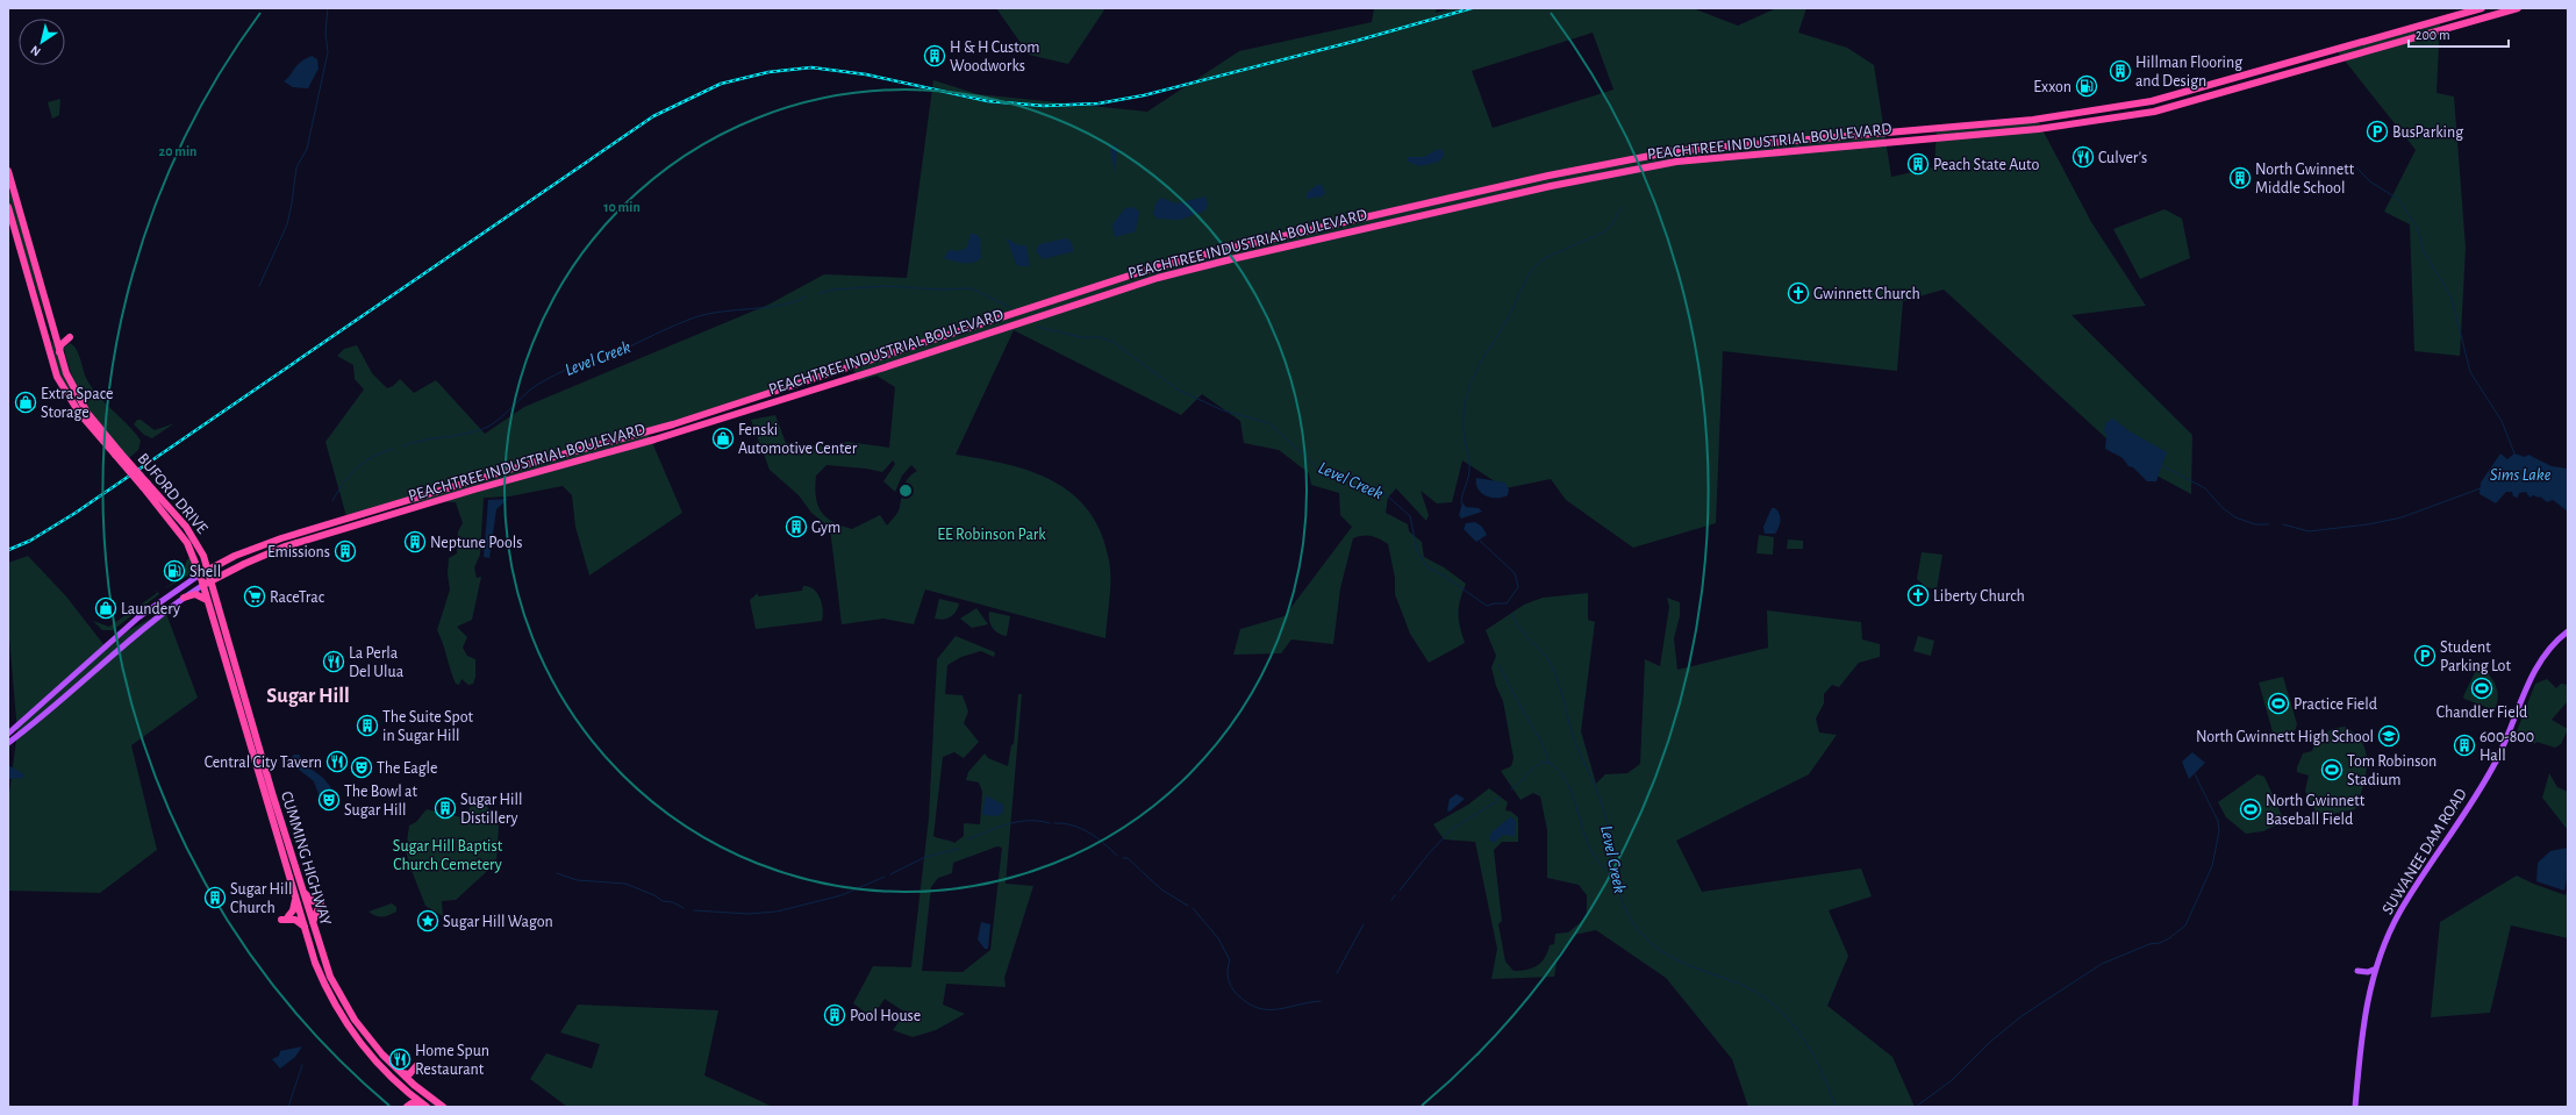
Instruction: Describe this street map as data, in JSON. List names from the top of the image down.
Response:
{
  "streets": {
    "highway": ["PEACHTREE INDUSTRIAL BOULEVARD", "BUFORD DRIVE", "CUMMING HIGHWAY"],
    "main road": ["SUWANEE DAM ROAD"]
  },
  "crossings": [
    ["PEACHTREE INDUSTRIAL BOULEVARD", "BUFORD DRIVE"],
    ["PEACHTREE INDUSTRIAL BOULEVARD", "CUMMING HIGHWAY"],
    ["BUFORD DRIVE", "CUMMING HIGHWAY"]
  ],
  "districts": ["Sugar Hill"],
  "water": ["Level Creek", "Sims Lake"],
  "parks": ["EE Robinson Park", "Sugar Hill Baptist Church Cemetery"],
  "places": {
    "building": [
      "H & H Custom Woodworks",
      "Hillman Flooring and Design",
      "Peach State Auto",
      "North Gwinnett Middle School",
      "Gym",
      "Neptune Pools",
      "Emissions",
      "The Suite Spot in Sugar Hill",
      "600-800 Hall",
      "Sugar Hill Distillery",
      "Sugar Hill Church",
      "Pool House"
    ],
    "fuel station": ["Exxon", "Shell"],
    "parking": ["BusParking", "Student Parking Lot"],
    "restaurant": [
      "Culver's",
      "La Perla Del Ulua",
      "Central City Tavern",
      "Home Spun Restaurant"
    ],
    "church": ["Gwinnett Church", "Liberty Church"],
    "shop": ["Extra Space Storage", "Fenski Automotive Center", "Laundery"],
    "supermarket": ["RaceTrac"],
    "sports": [
      "Chandler Field",
      "Practice Field",
      "Tom Robinson Stadium",
      "North Gwinnett Baseball Field"
    ],
    "school or university": ["North Gwinnett High School"],
    "theatre": ["The Eagle", "The Bowl at Sugar Hill"],
    "place": ["Sugar Hill Wagon"]
  },
  "scale_bar": "200 m",
  "north": "bottom left",
  "rings": ["20 min", "10 min"]
}
